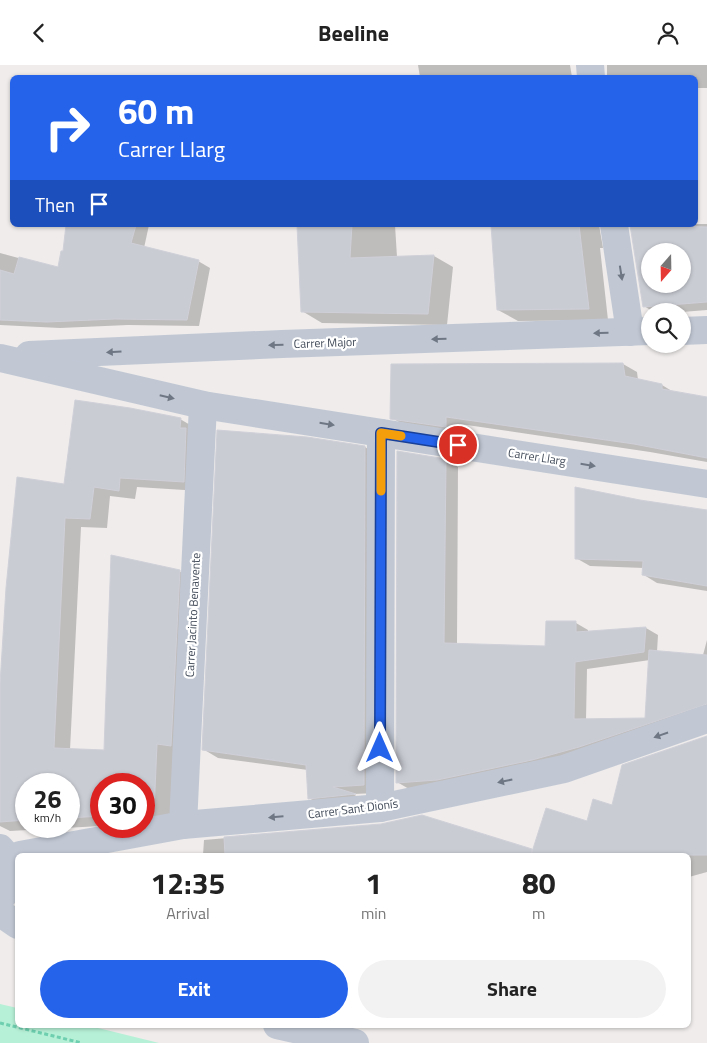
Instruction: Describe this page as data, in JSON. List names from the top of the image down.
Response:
{
  "streets": {
    "street": [
      "Carrer Major",
      "Carrer Llarg",
      "Carrer Jacinto Benavente",
      "Carrer Sant Dionís"
    ]
  },
  "crossings": [
    ["Carrer Major", "Carrer Llarg"],
    ["Carrer Major", "Carrer Jacinto Benavente"],
    ["Carrer Jacinto Benavente", "Carrer Sant Dionís"]
  ],
  "one_way": ["Carrer Llarg", "Carrer Sant Dionís"],
  "north": "bottom",
  "page": {
    "header": "Beeline",
    "turn": ["60 m", "Carrer Llarg"],
    "then": "Then",
    "speed": "26 km/h",
    "limit": "30",
    "eta": [
      "12:35",
      "Arrival",
      "1",
      "min",
      "80",
      "m"
    ],
    "buttons": ["Exit", "Share"]
  }
}
